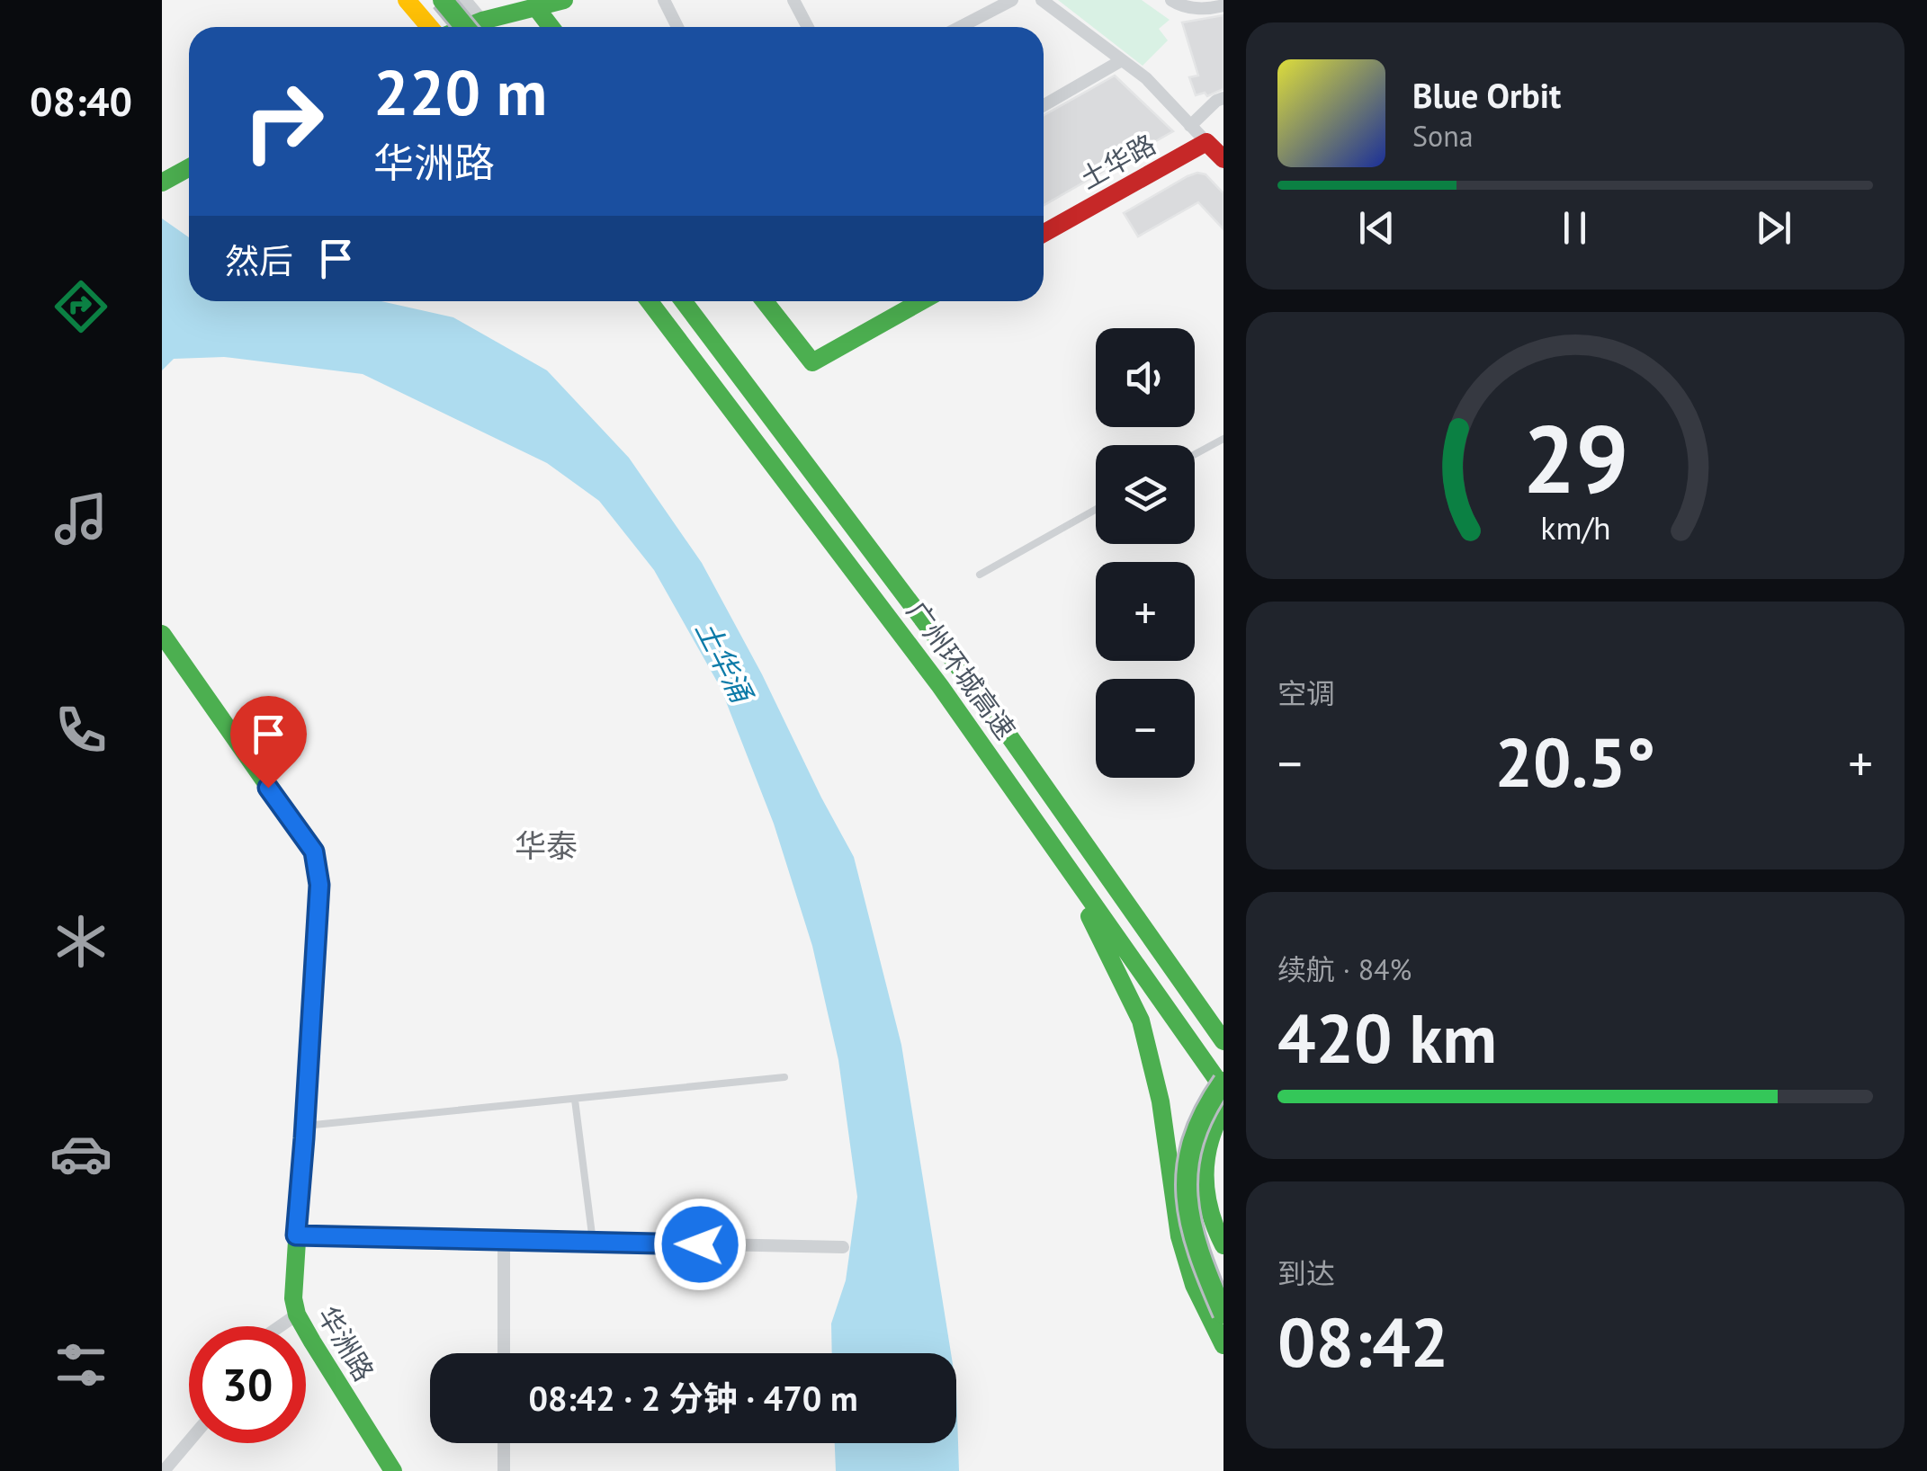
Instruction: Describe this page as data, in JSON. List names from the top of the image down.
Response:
{
  "streets": {
    "main road": ["土华路", "广州环城高速", "华洲路"]
  },
  "districts": ["华泰"],
  "water": ["土华涌"],
  "page": {
    "tabs": "08:40",
    "turn": ["220 m", "华洲路"],
    "song": ["Blue Orbit", "Sona"],
    "then": "然后",
    "map_buttons": ["+", "−"],
    "tile": [
      "空调",
      ["续航 · 84%", "420 km"],
      ["到达", "08:42"]
    ],
    "heat": ["−", "20.5°", "+"],
    "limit": "30",
    "trip": "08:42 · 2 分钟 · 470 m",
    "gauge": ["29", "km/h"]
  }
}
